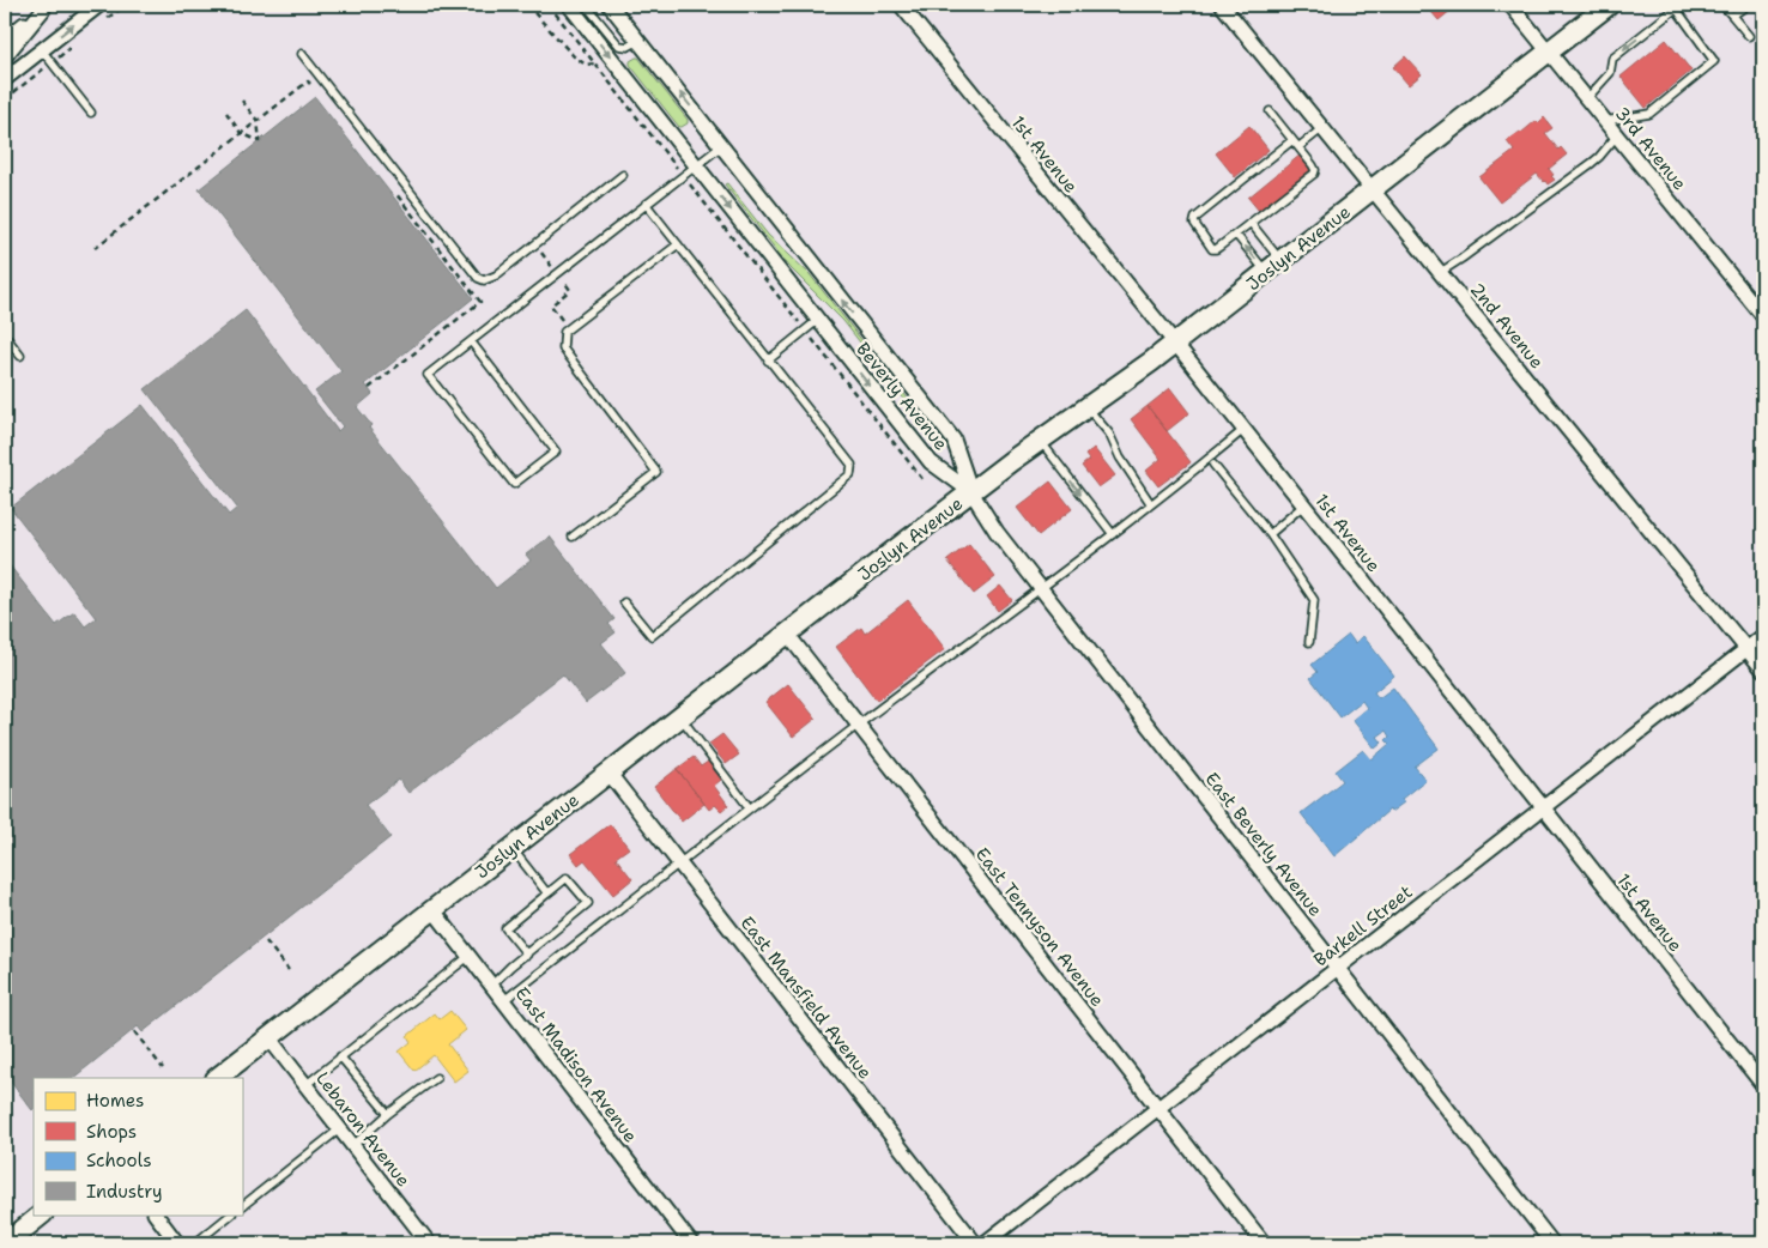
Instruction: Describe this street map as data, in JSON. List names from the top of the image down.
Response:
{
  "streets": {
    "main road": ["Joslyn Avenue"],
    "street": [
      "3rd Avenue",
      "1st Avenue",
      "2nd Avenue",
      "Beverly Avenue",
      "East Beverly Avenue",
      "Barkell Street",
      "East Tennyson Avenue",
      "East Mansfield Avenue",
      "East Madison Avenue",
      "Lebaron Avenue"
    ]
  },
  "crossings": [
    ["3rd Avenue", "Joslyn Avenue"],
    ["1st Avenue", "Joslyn Avenue"],
    ["1st Avenue", "Barkell Street"],
    ["Joslyn Avenue", "2nd Avenue"],
    ["Joslyn Avenue", "Beverly Avenue"],
    ["Joslyn Avenue", "East Beverly Avenue"],
    ["Joslyn Avenue", "East Tennyson Avenue"],
    ["Joslyn Avenue", "East Mansfield Avenue"],
    ["Joslyn Avenue", "East Madison Avenue"],
    ["Joslyn Avenue", "Lebaron Avenue"],
    ["2nd Avenue", "Barkell Street"],
    ["Beverly Avenue", "East Beverly Avenue"],
    ["East Beverly Avenue", "Barkell Street"],
    ["Barkell Street", "East Tennyson Avenue"]
  ],
  "legend": [
    "Homes",
    "Shops",
    "Schools",
    "Industry"
  ]
}
